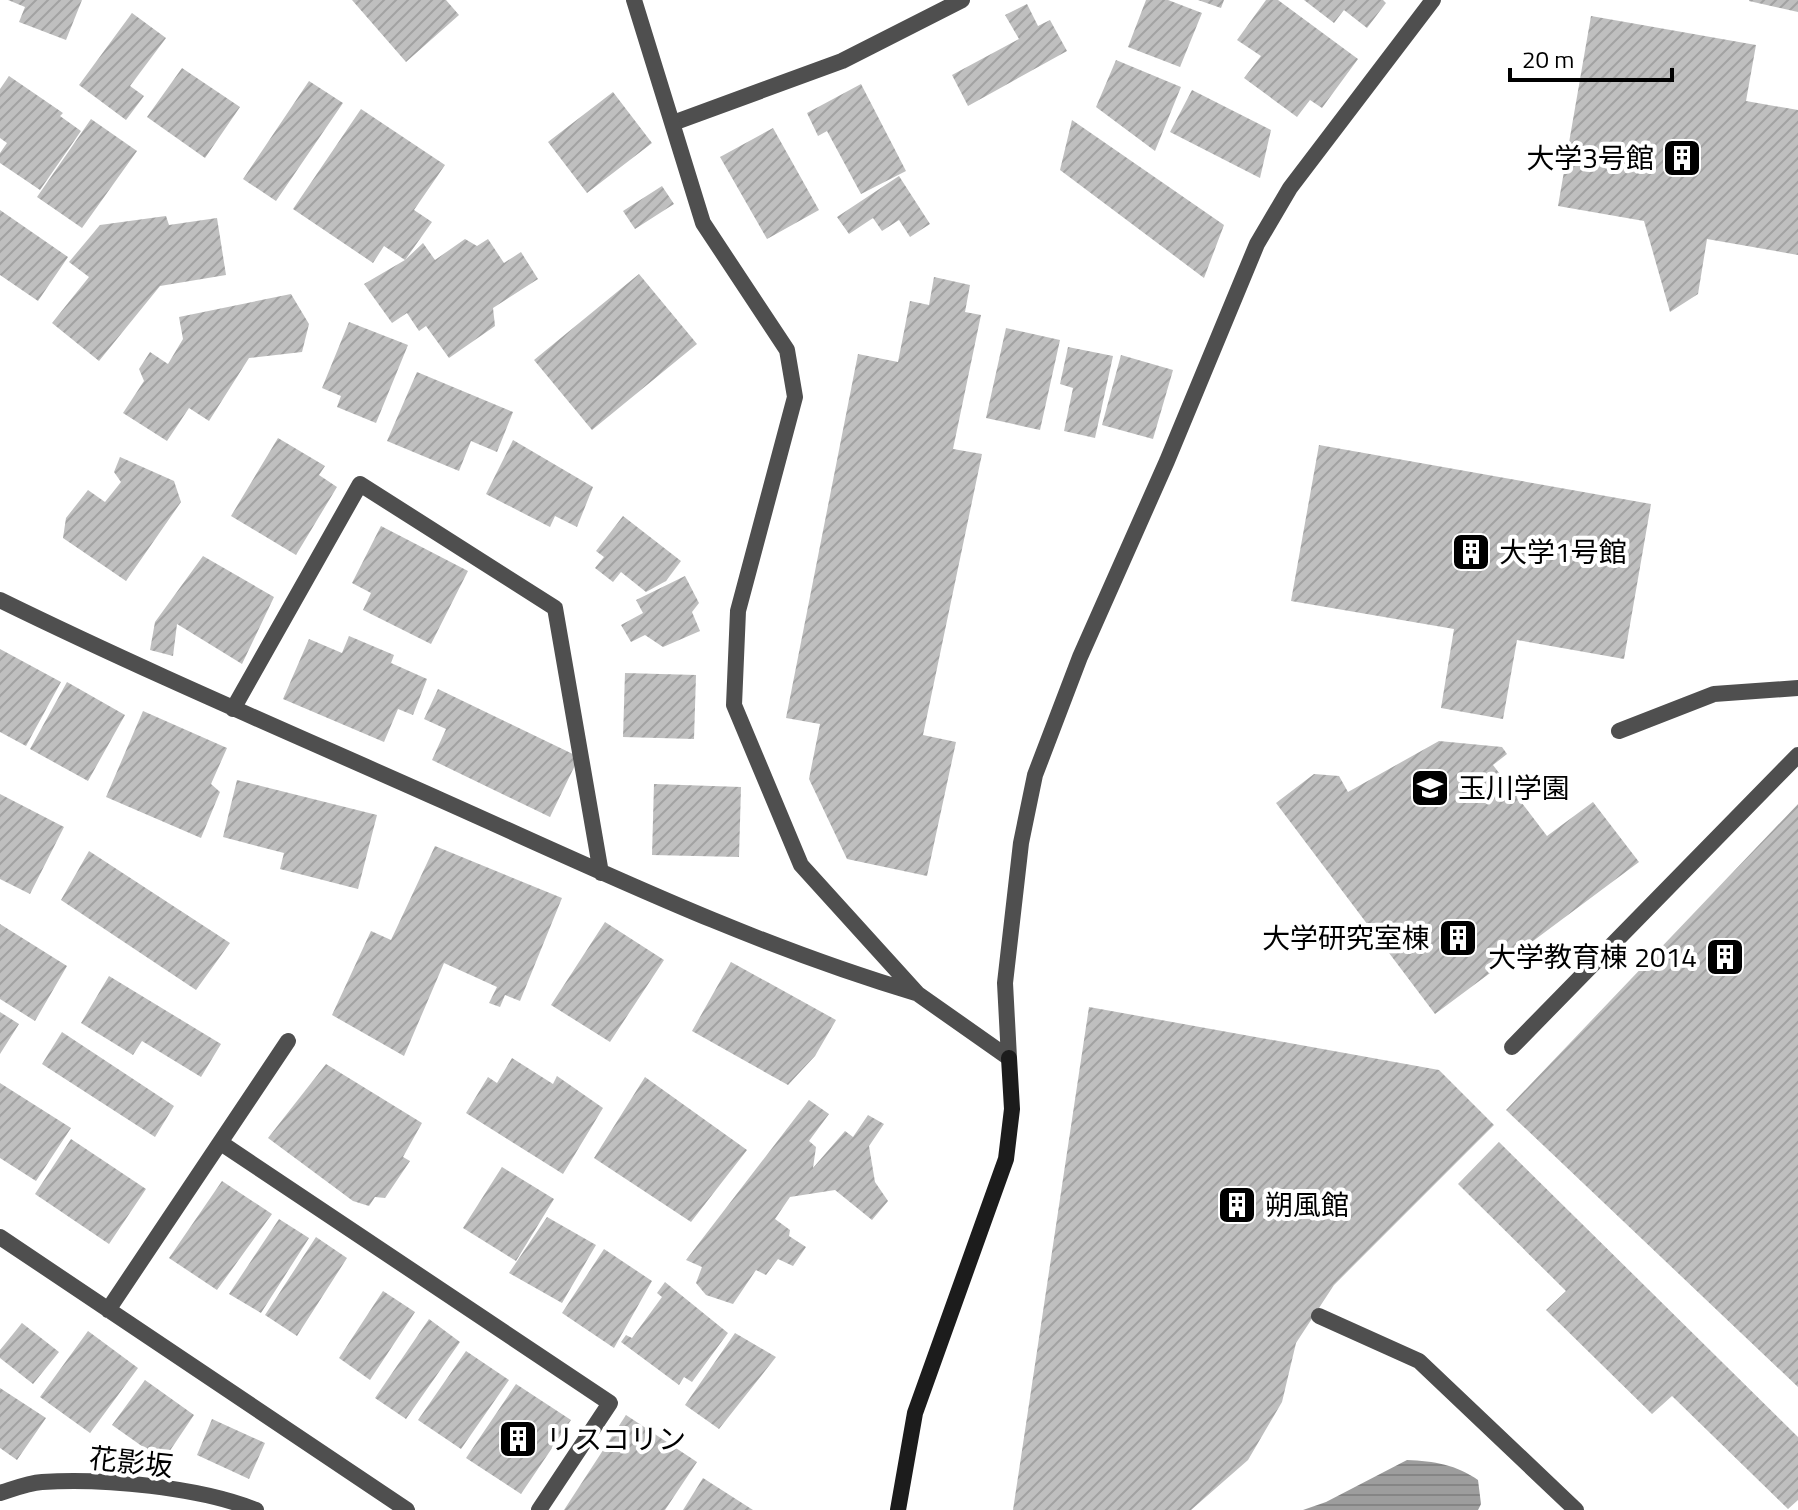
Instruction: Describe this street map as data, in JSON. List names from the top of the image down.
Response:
{
  "streets": {
    "street": ["花影坂"]
  },
  "places": {
    "building": [
      "大学3号館",
      "大学1号館",
      "大学研究室棟",
      "大学教育棟 2014",
      "朔風館",
      "リスコリン"
    ],
    "school or university": ["玉川学園"]
  },
  "scale_bar": "20 m"
}
